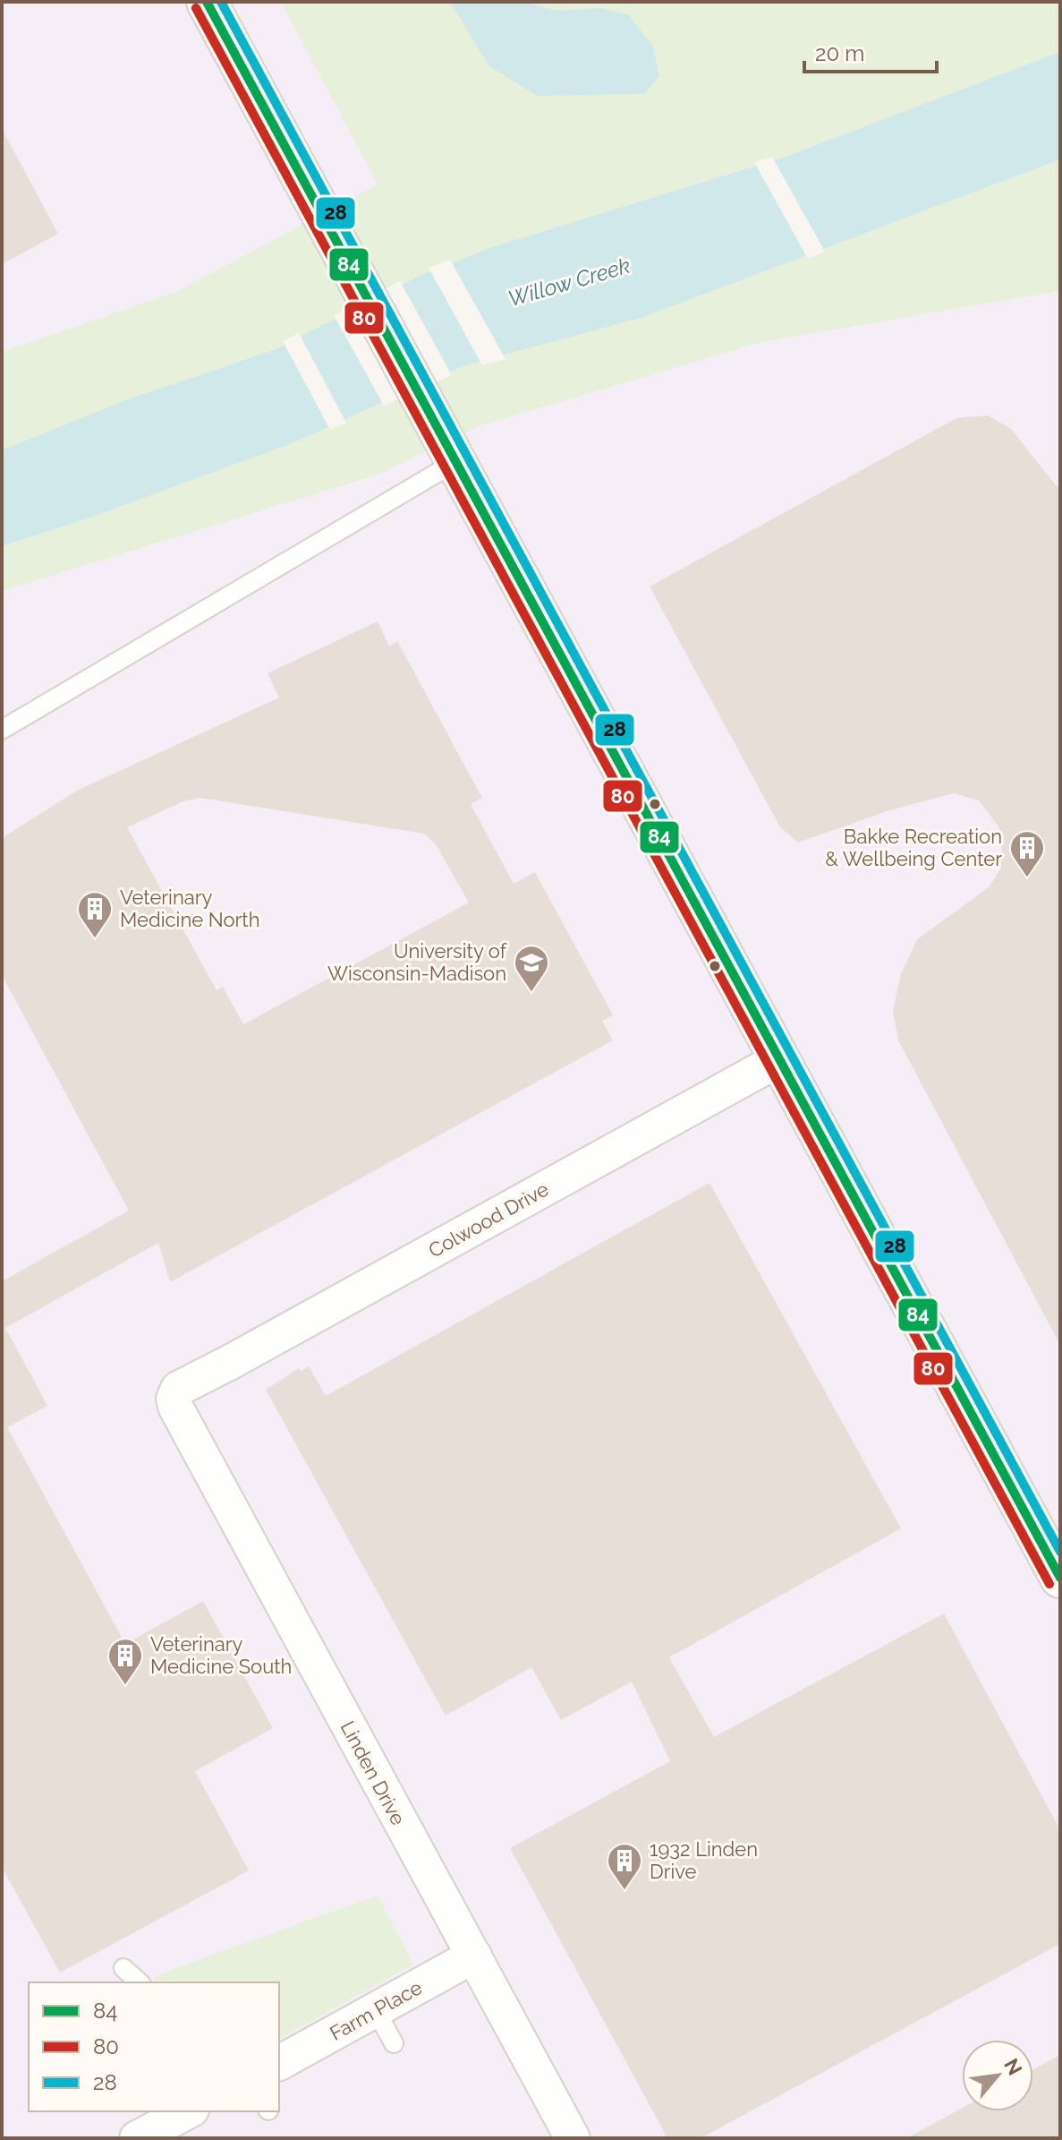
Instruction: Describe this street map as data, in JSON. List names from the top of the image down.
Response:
{
  "streets": {
    "street": ["Colwood Drive", "Linden Drive", "Farm Place"]
  },
  "crossings": [
    ["Colwood Drive", "Linden Drive"],
    ["Linden Drive", "Farm Place"]
  ],
  "water": ["Willow Creek"],
  "places": {
    "building": [
      "Bakke Recreation & Wellbeing Center",
      "Veterinary Medicine North",
      "Veterinary Medicine South",
      "1932 Linden Drive"
    ],
    "school or university": ["University of Wisconsin-Madison"]
  },
  "lines": ["transit line 84", "transit line 28", "transit line 80"],
  "legend": ["84", "80", "28"],
  "scale_bar": "20 m",
  "north": "top right"
}
